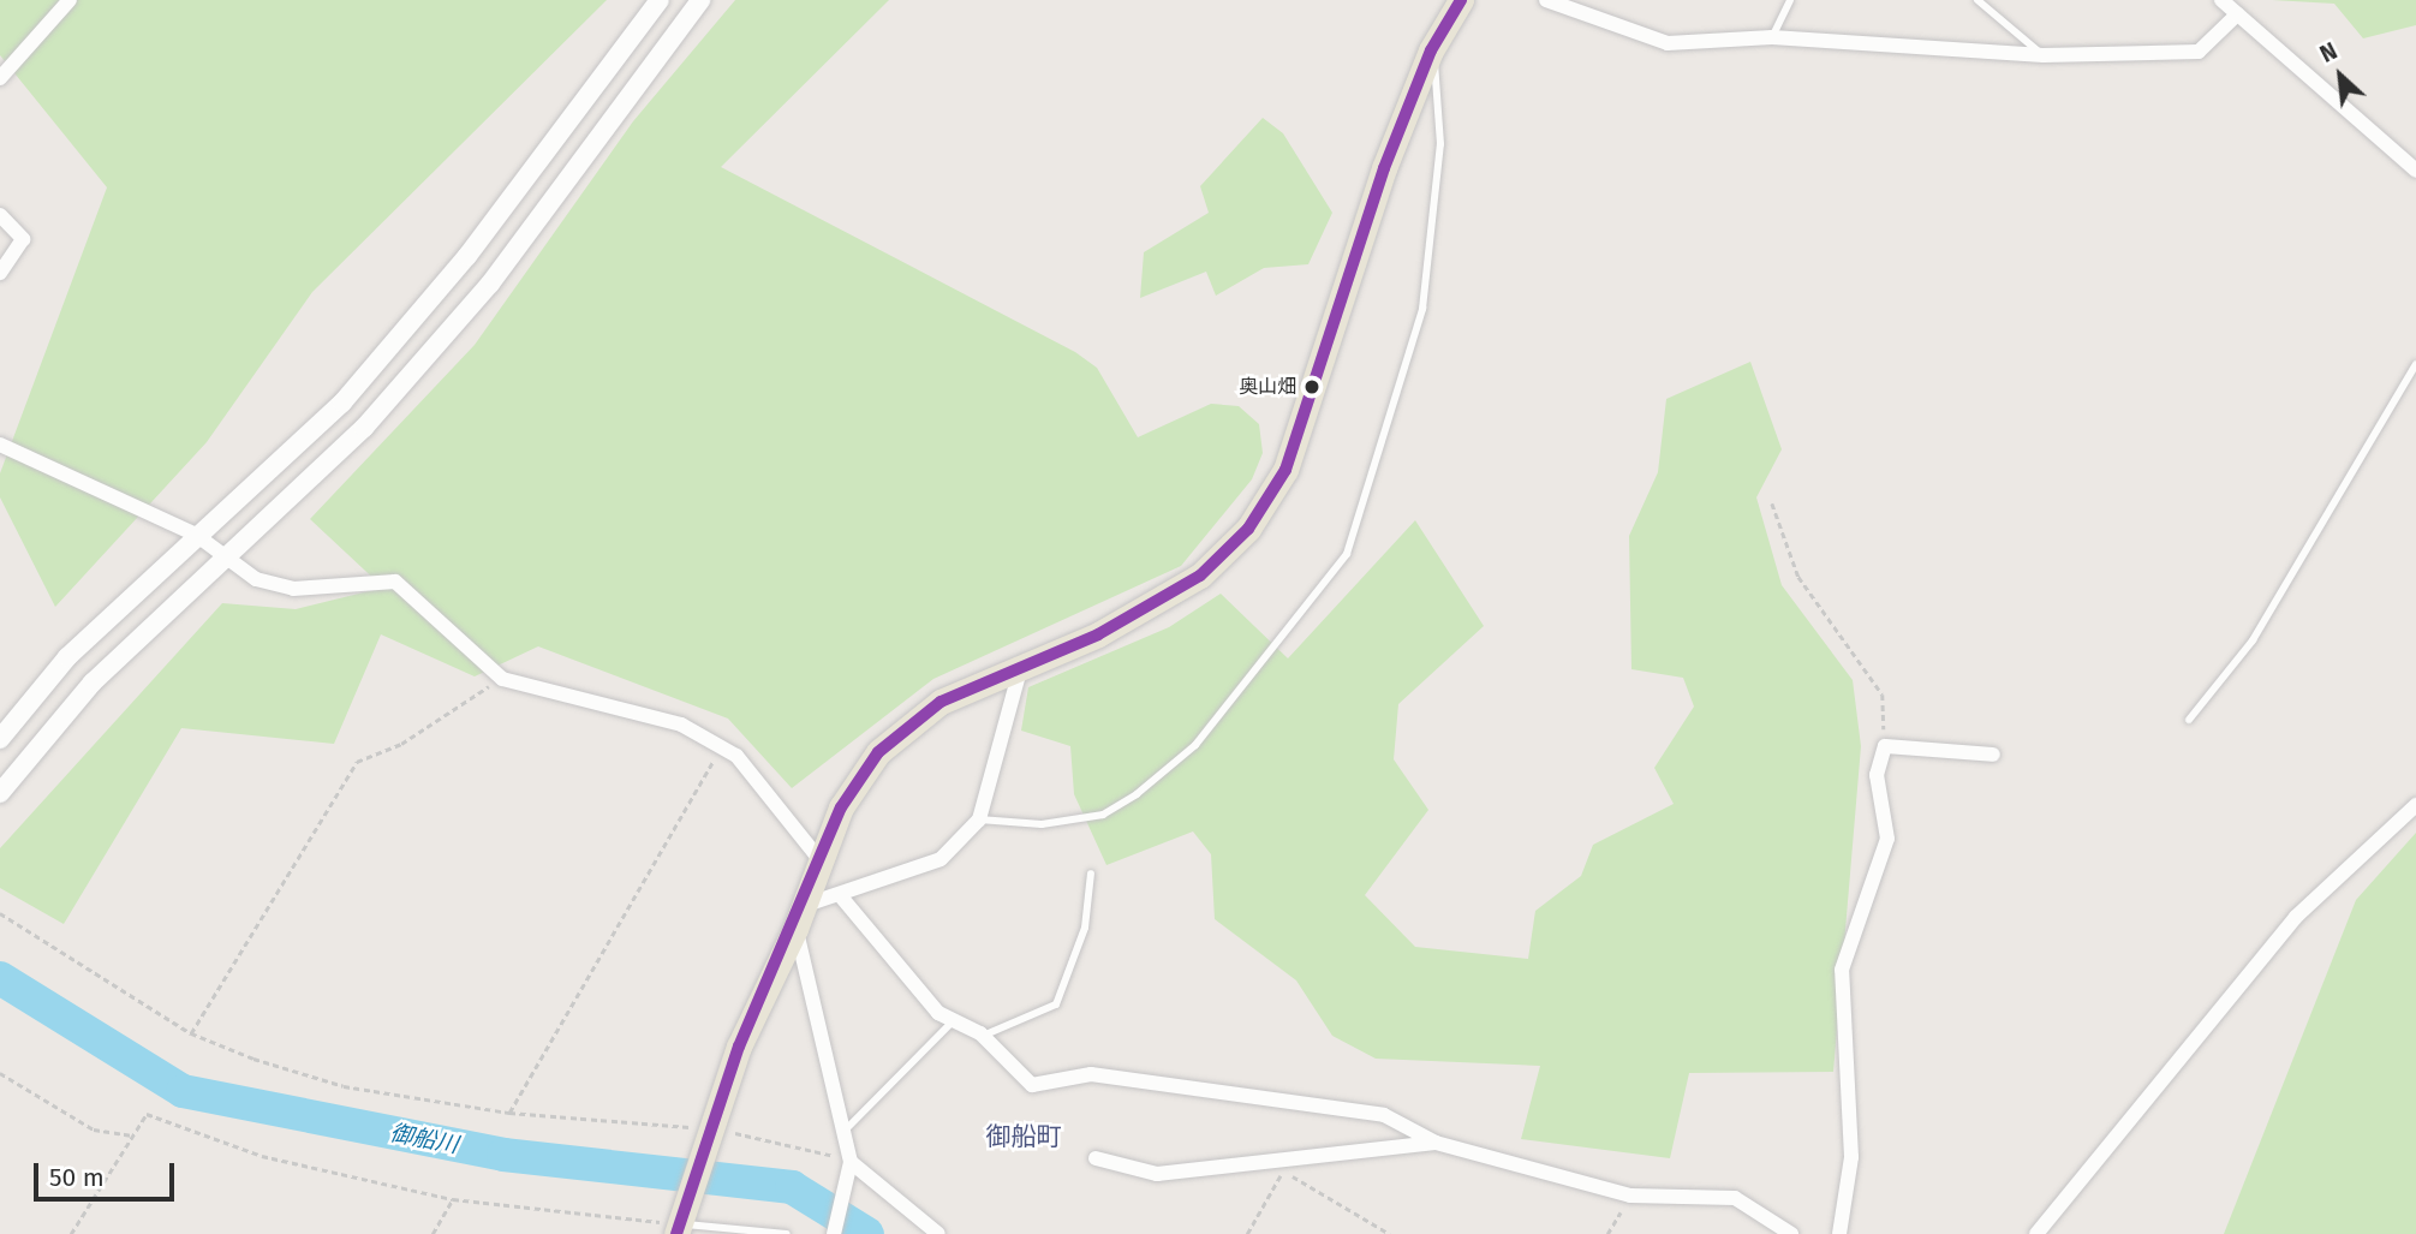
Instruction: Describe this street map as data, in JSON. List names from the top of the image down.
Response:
{
  "districts": ["御船町"],
  "water": ["御船川"],
  "places": ["奥山畑"],
  "scale_bar": "50 m",
  "north": "top left"
}
